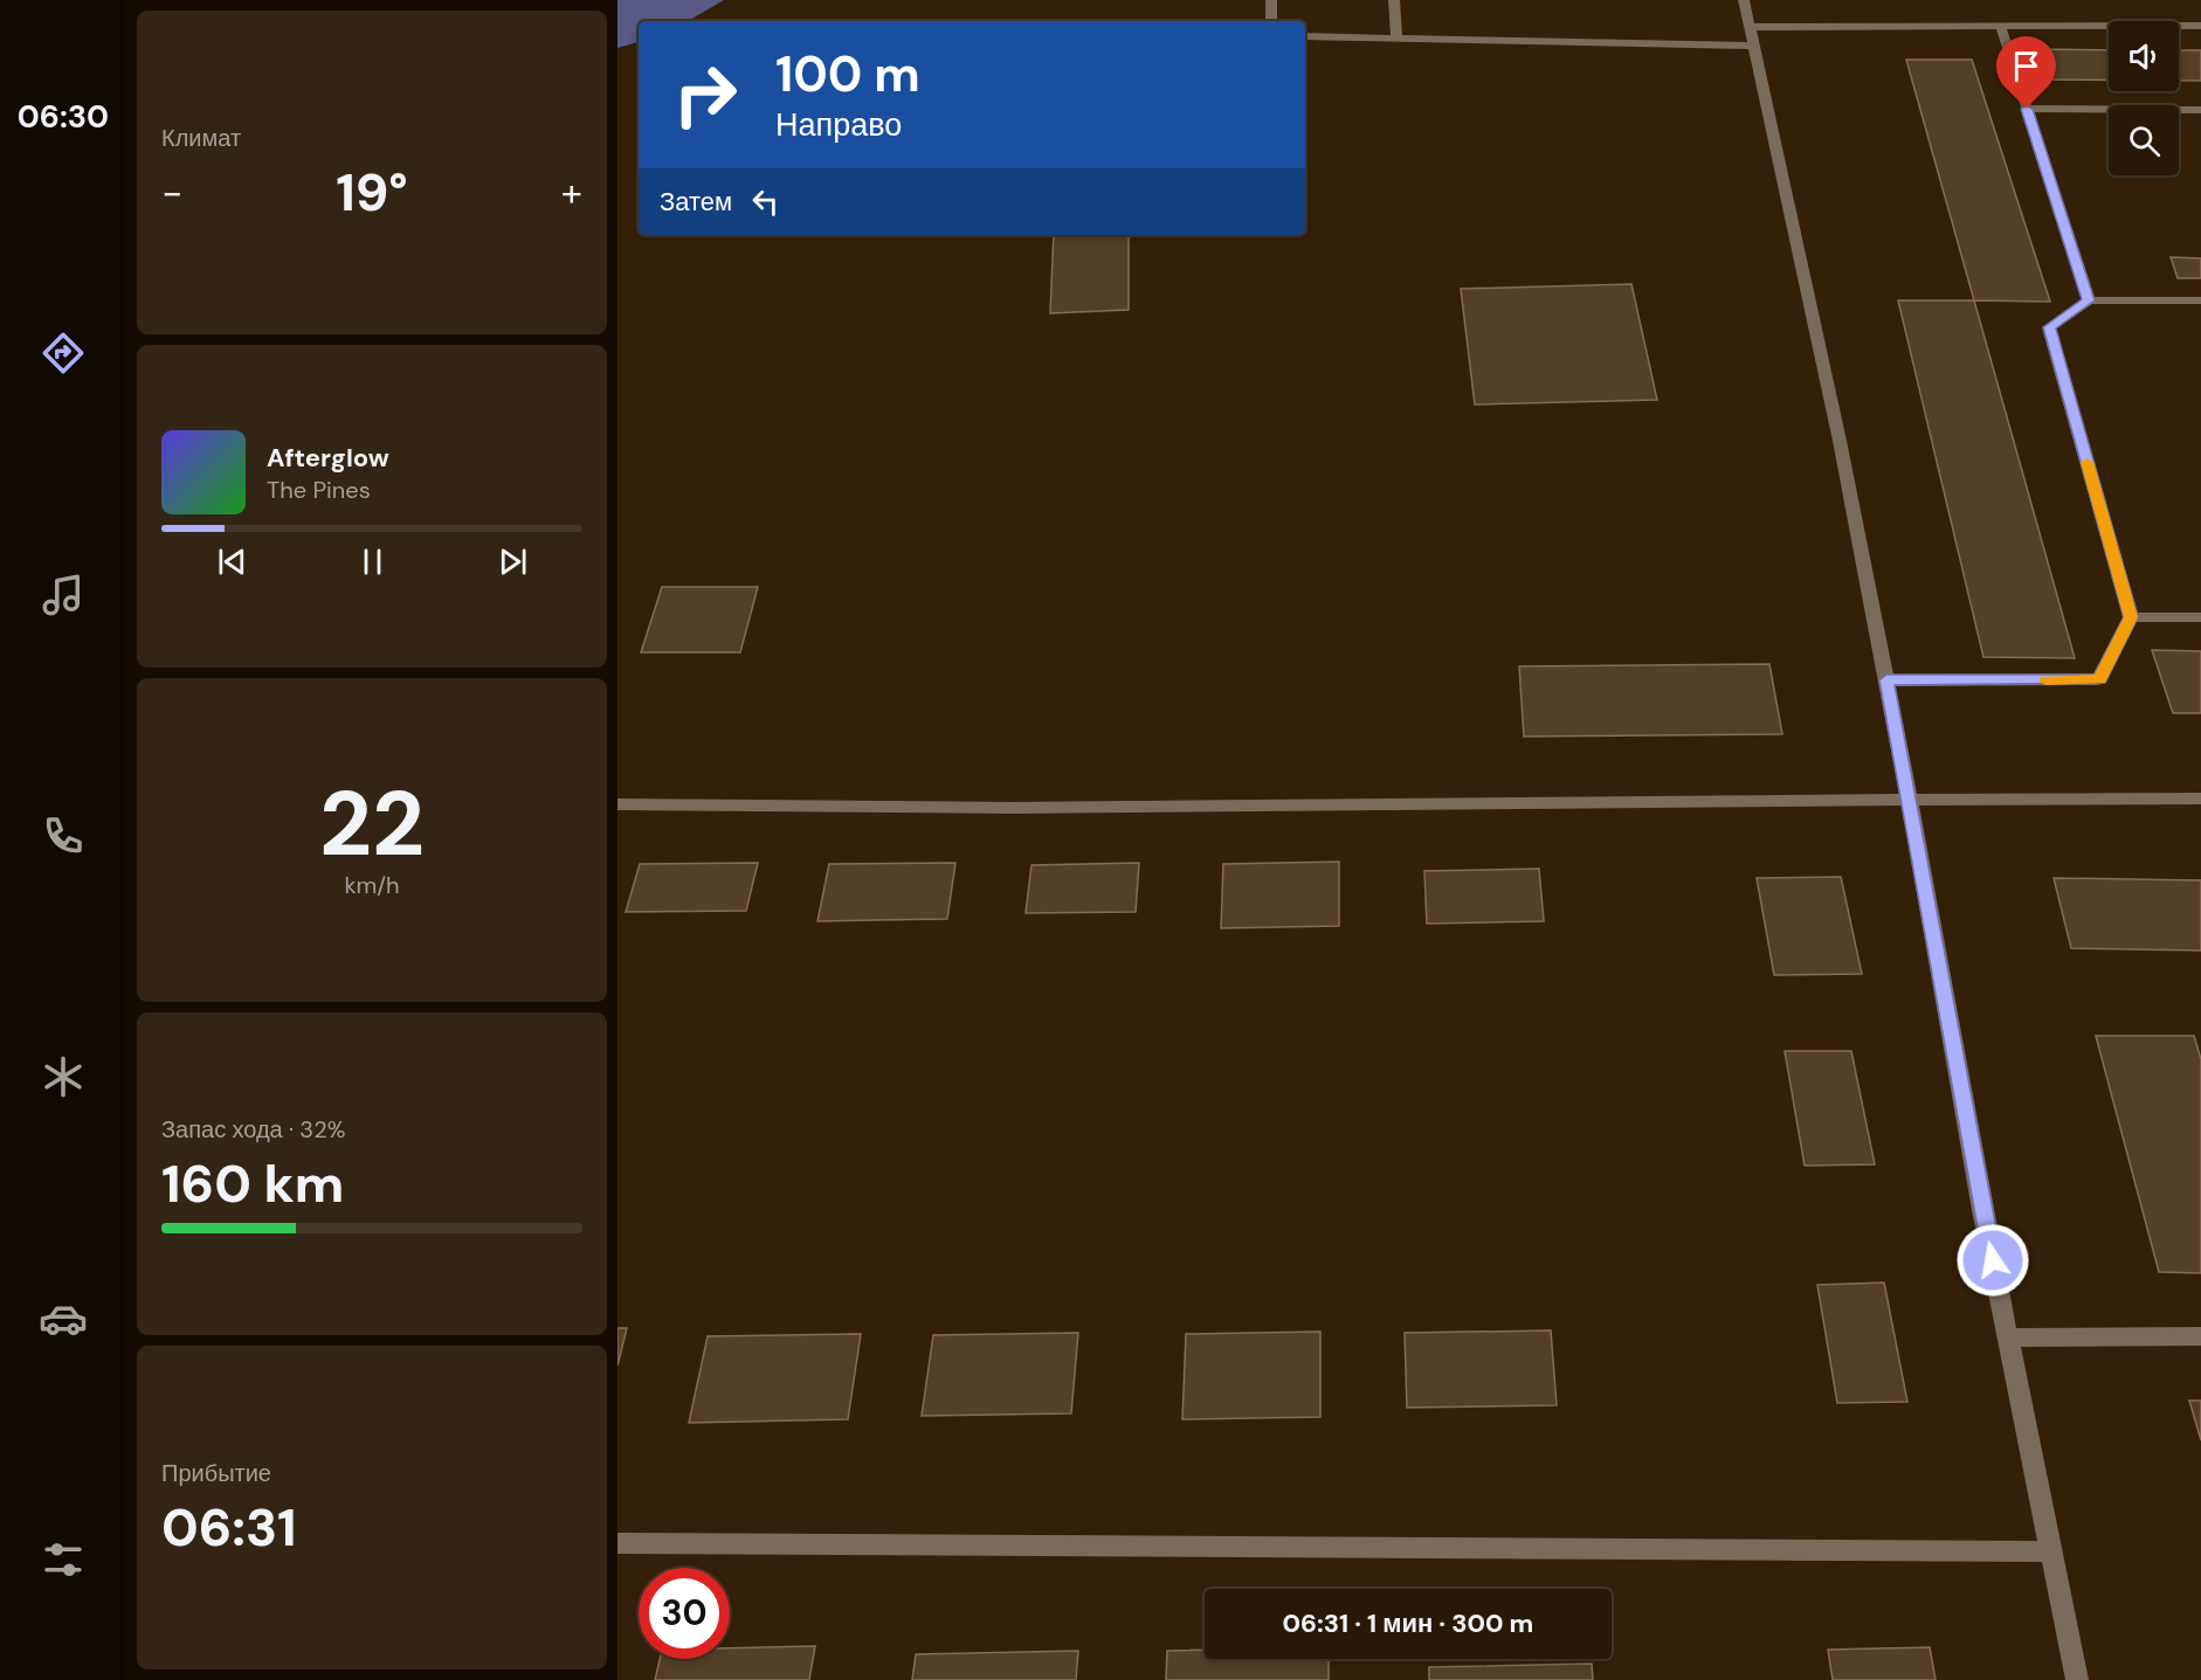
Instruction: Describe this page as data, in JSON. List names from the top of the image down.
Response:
{
  "page": {
    "tabs": "06:30",
    "tile": [
      "Климат",
      ["22", "km/h"],
      ["Запас хода · 32%", "160 km"],
      ["Прибытие", "06:31"]
    ],
    "turn": ["100 m", "Направо"],
    "heat": ["−", "19°", "+"],
    "then": "Затем",
    "song": ["Afterglow", "The Pines"],
    "limit": "30",
    "trip": "06:31 · 1 мин · 300 m"
  }
}
